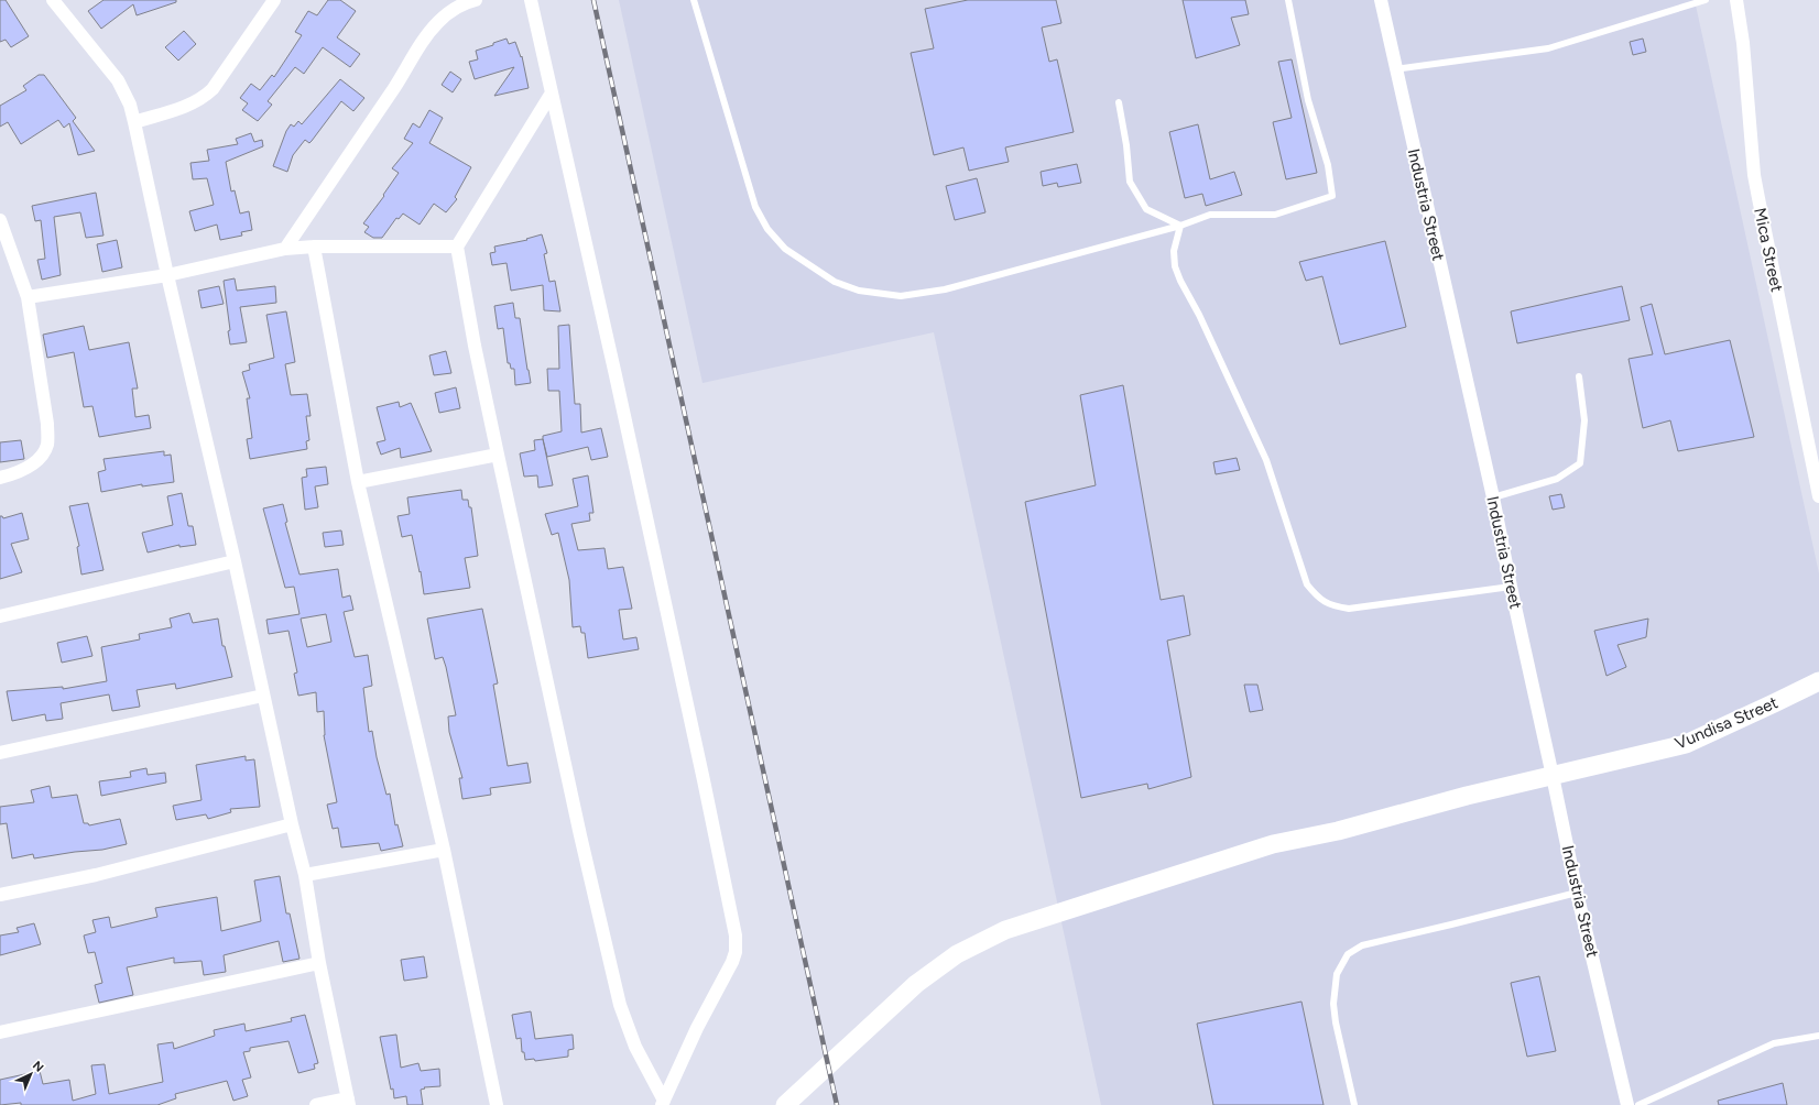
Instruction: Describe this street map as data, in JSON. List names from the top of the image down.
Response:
{
  "streets": {
    "street": ["Industria Street", "Mica Street", "Vundisa Street"]
  },
  "crossings": [
    ["Industria Street", "Vundisa Street"]
  ],
  "north": "top right"
}
